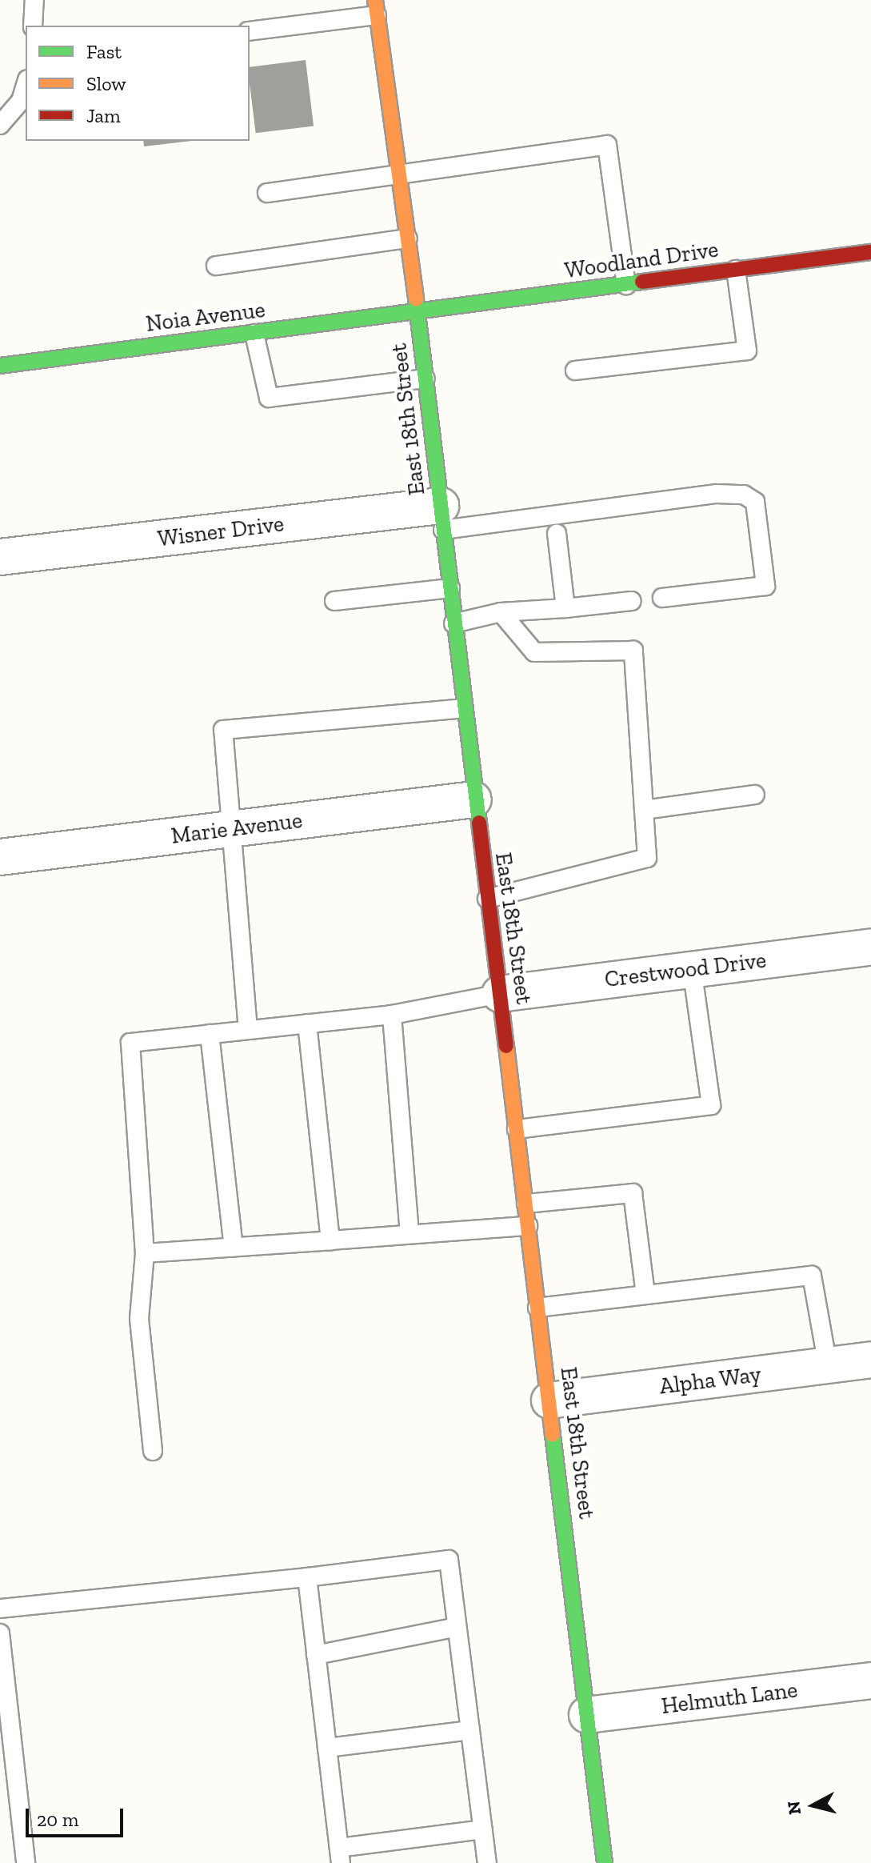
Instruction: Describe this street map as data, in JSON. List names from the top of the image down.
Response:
{
  "streets": {
    "main road": ["Woodland Drive", "Noia Avenue", "East 18th Street"],
    "street": [
      "Wisner Drive",
      "Marie Avenue",
      "Crestwood Drive",
      "Alpha Way",
      "Helmuth Lane"
    ]
  },
  "crossings": [
    ["Woodland Drive", "Noia Avenue"],
    ["Woodland Drive", "East 18th Street"],
    ["Noia Avenue", "East 18th Street"],
    ["East 18th Street", "Wisner Drive"],
    ["East 18th Street", "Marie Avenue"],
    ["East 18th Street", "Crestwood Drive"],
    ["East 18th Street", "Alpha Way"],
    ["East 18th Street", "Helmuth Lane"]
  ],
  "legend": ["Fast", "Slow", "Jam"],
  "scale_bar": "20 m",
  "north": "left"
}
